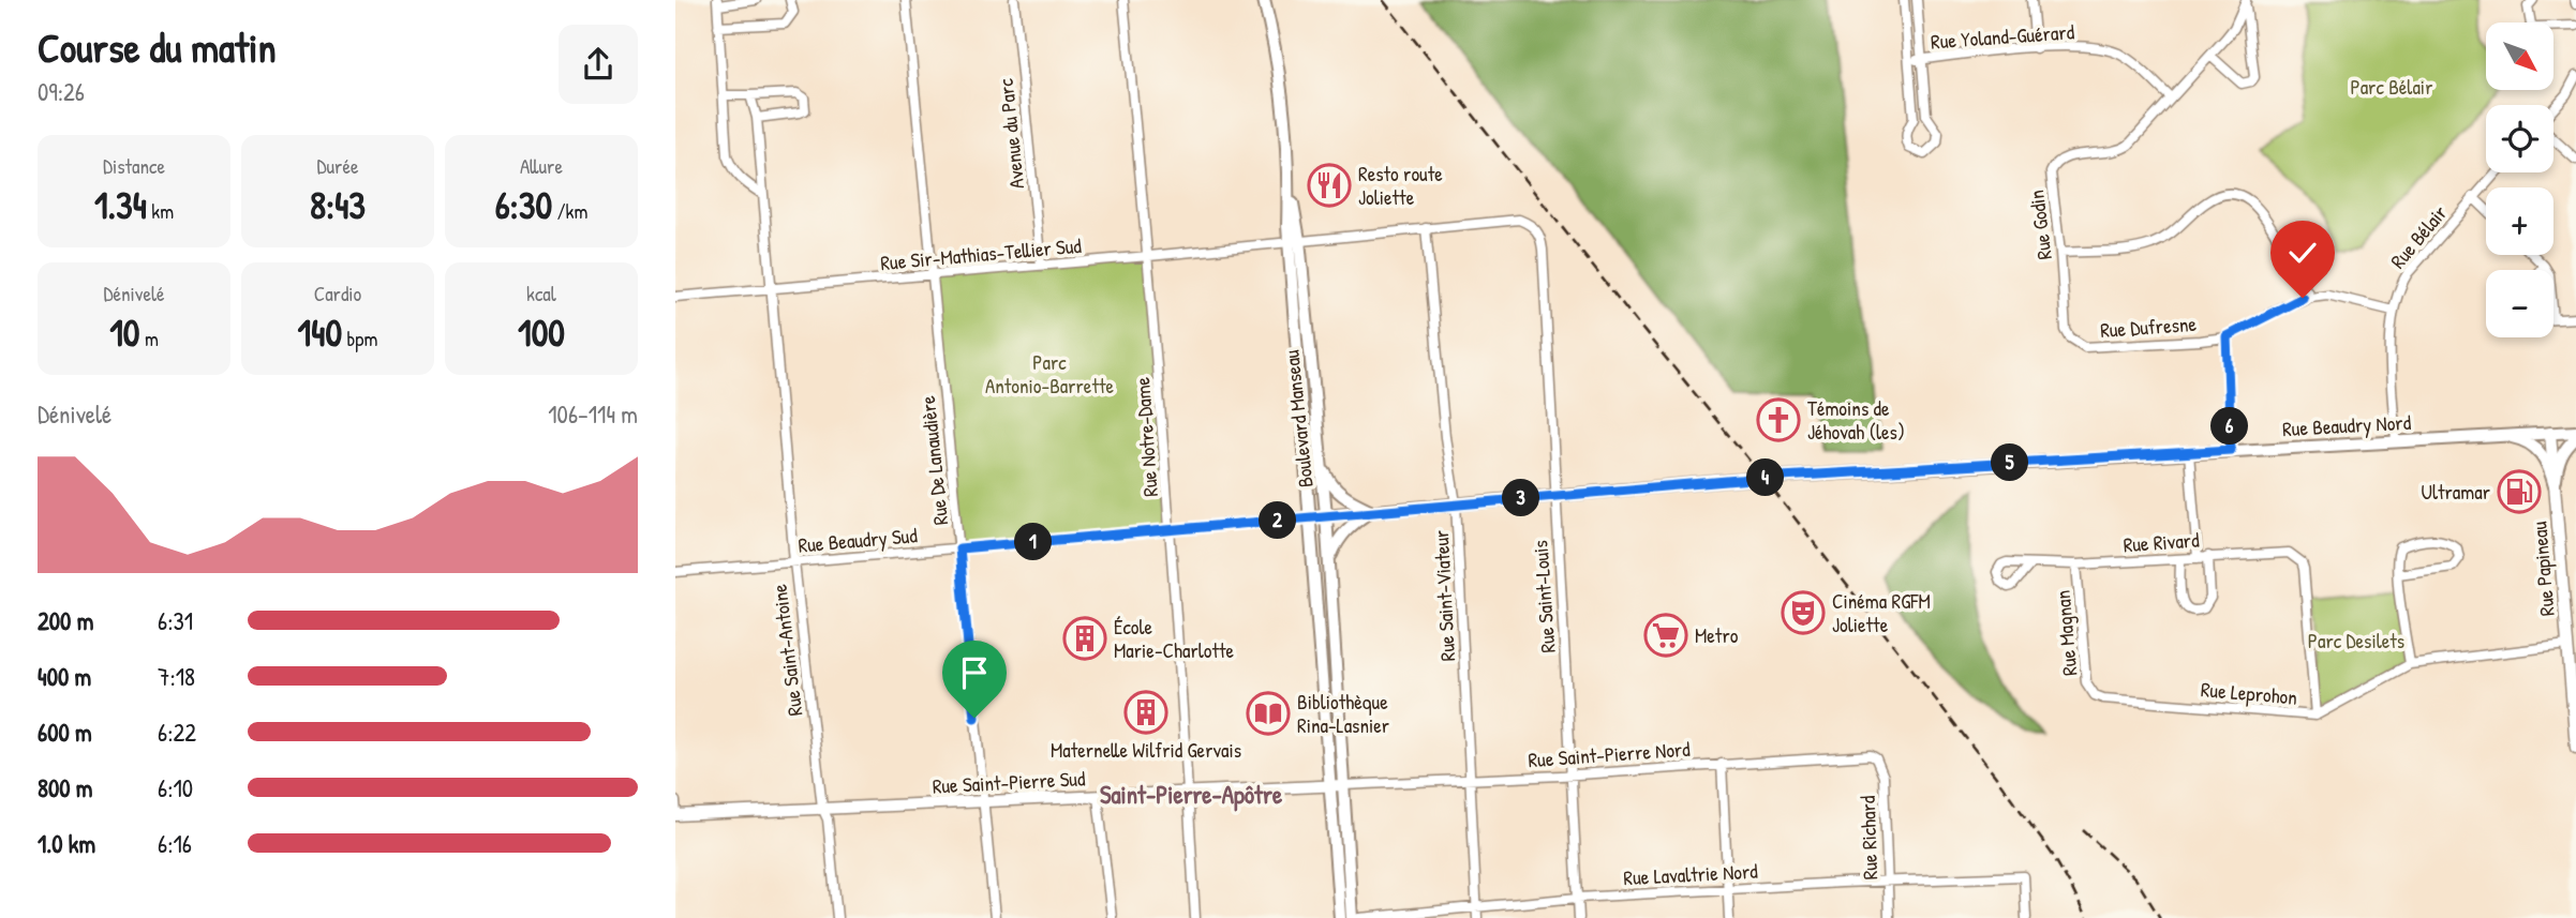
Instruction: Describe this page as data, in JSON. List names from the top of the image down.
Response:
{
  "streets": {
    "main road": ["Boulevard Manseau", "Rue Beaudry Nord"],
    "street": [
      "Rue Yoland-Guérard",
      "Avenue du Parc",
      "Rue Godin",
      "Rue Bélair",
      "Rue Sir-Mathias-Tellier Sud",
      "Rue Dufresne",
      "Rue Notre-Dame",
      "Rue De Lanaudière",
      "Rue Beaudry Sud",
      "Rue Rivard",
      "Rue Papineau",
      "Rue Saint-Viateur",
      "Rue Saint-Louis",
      "Rue Magnan",
      "Rue Saint-Antoine",
      "Rue Leprohon",
      "Rue Saint-Pierre Nord",
      "Rue Saint-Pierre Sud",
      "Rue Richard",
      "Rue Lavaltrie Nord"
    ]
  },
  "crossings": [
    ["Rue Yoland-Guérard", "Rue Godin"],
    ["Avenue du Parc", "Rue Sir-Mathias-Tellier Sud"],
    ["Rue Godin", "Rue Dufresne"],
    ["Rue Bélair", "Rue Dufresne"],
    ["Rue Bélair", "Rue Beaudry Nord"],
    ["Rue Sir-Mathias-Tellier Sud", "Boulevard Manseau"],
    ["Rue Sir-Mathias-Tellier Sud", "Rue Notre-Dame"],
    ["Rue Sir-Mathias-Tellier Sud", "Rue De Lanaudière"],
    ["Rue Sir-Mathias-Tellier Sud", "Rue Saint-Viateur"],
    ["Rue Sir-Mathias-Tellier Sud", "Rue Saint-Louis"],
    ["Rue Sir-Mathias-Tellier Sud", "Rue Saint-Antoine"],
    ["Boulevard Manseau", "Rue Beaudry Nord"],
    ["Boulevard Manseau", "Rue Beaudry Sud"],
    ["Boulevard Manseau", "Rue Saint-Pierre Nord"],
    ["Boulevard Manseau", "Rue Saint-Pierre Sud"],
    ["Rue Beaudry Nord", "Rue Beaudry Sud"],
    ["Rue Beaudry Nord", "Rue Papineau"],
    ["Rue Beaudry Nord", "Rue Saint-Viateur"],
    ["Rue Beaudry Nord", "Rue Saint-Louis"],
    ["Rue Notre-Dame", "Rue Beaudry Sud"],
    ["Rue Notre-Dame", "Rue Saint-Pierre Sud"],
    ["Rue De Lanaudière", "Rue Beaudry Sud"],
    ["Rue De Lanaudière", "Rue Saint-Pierre Sud"],
    ["Rue Beaudry Sud", "Rue Saint-Antoine"],
    ["Rue Rivard", "Rue Magnan"],
    ["Rue Rivard", "Rue Leprohon"],
    ["Rue Papineau", "Rue Leprohon"],
    ["Rue Saint-Viateur", "Rue Saint-Pierre Nord"],
    ["Rue Saint-Viateur", "Rue Lavaltrie Nord"],
    ["Rue Saint-Louis", "Rue Saint-Pierre Nord"],
    ["Rue Saint-Louis", "Rue Lavaltrie Nord"],
    ["Rue Magnan", "Rue Leprohon"],
    ["Rue Saint-Antoine", "Rue Saint-Pierre Sud"],
    ["Rue Saint-Pierre Nord", "Rue Saint-Pierre Sud"],
    ["Rue Saint-Pierre Nord", "Rue Richard"],
    ["Rue Richard", "Rue Lavaltrie Nord"]
  ],
  "districts": ["Saint-Pierre-Apôtre"],
  "parks": ["Parc Bélair", "Parc Antonio-Barrette", "Parc Desilets"],
  "places": {
    "restaurant": ["Resto route Joliette"],
    "church": ["Témoins de Jéhovah (les)"],
    "fuel station": ["Ultramar"],
    "theatre": ["Cinéma RGFM Joliette"],
    "supermarket": ["Metro"],
    "building": ["École Marie-Charlotte", "Maternelle Wilfrid Gervais"],
    "library": ["Bibliothèque Rina-Lasnier"]
  },
  "north": "bottom right",
  "page": {
    "heading": ["Course du matin", "09:26"],
    "map_buttons": ["+", "−"],
    "stats": [
      ["Distance", "1.34 km"],
      ["Durée", "8:43"],
      ["Allure", "6:30 /km"],
      ["Dénivelé", "10 m"],
      ["Cardio", "140 bpm"],
      ["kcal", "100"]
    ],
    "chart": ["Dénivelé", "106–114 m"],
    "pins": [
      "6",
      "5",
      "4",
      "3",
      "2",
      "1"
    ],
    "list": [
      {
        "name": "200 m",
        "note": "6:31"
      },
      {
        "name": "400 m",
        "note": "7:18"
      },
      {
        "name": "600 m",
        "note": "6:22"
      },
      {
        "name": "800 m",
        "note": "6:10"
      },
      {
        "name": "1.0 km",
        "note": "6:16"
      }
    ]
  }
}
